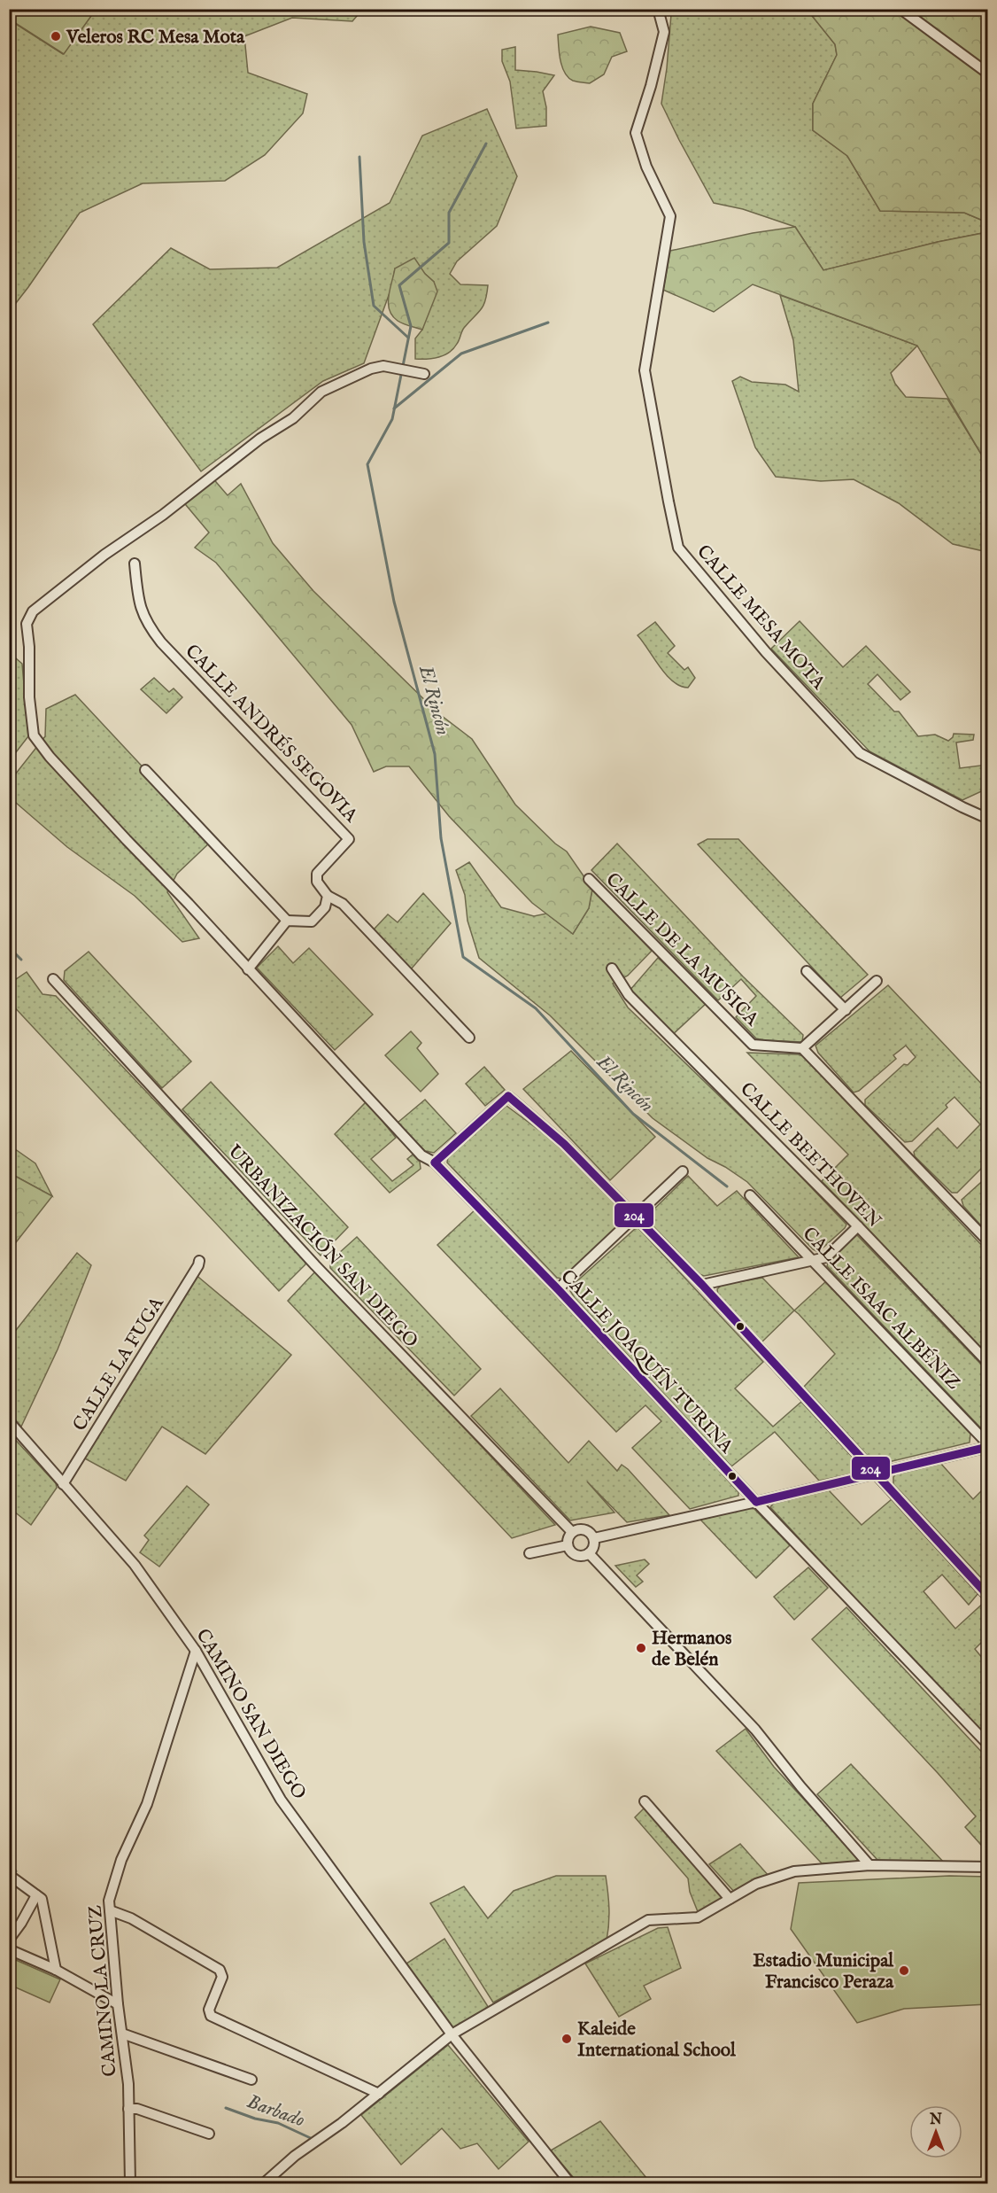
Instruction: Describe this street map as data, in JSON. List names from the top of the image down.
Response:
{
  "streets": {
    "street": [
      "CALLE MESA MOTA",
      "CALLE ANDRÉS SEGOVIA",
      "CALLE DE LA MUSICA",
      "CALLE BEETHOVEN",
      "URBANIZACIÓN SAN DIEGO",
      "CALLE ISAAC ALBÉNIZ",
      "CALLE JOAQUÍN TURINA",
      "CALLE LA FUGA",
      "CAMINO SAN DIEGO",
      "CAMINO LA CRUZ"
    ]
  },
  "crossings": [
    ["CALLE LA FUGA", "CAMINO SAN DIEGO"],
    ["CAMINO SAN DIEGO", "CAMINO LA CRUZ"]
  ],
  "water": ["El Rincón", "Barbado"],
  "places": [
    "Veleros RC Mesa Mota",
    "Hermanos de Belén",
    "Estadio Municipal Francisco Peraza",
    "Kaleide International School"
  ],
  "lines": ["transit line 204"],
  "north": "top"
}
